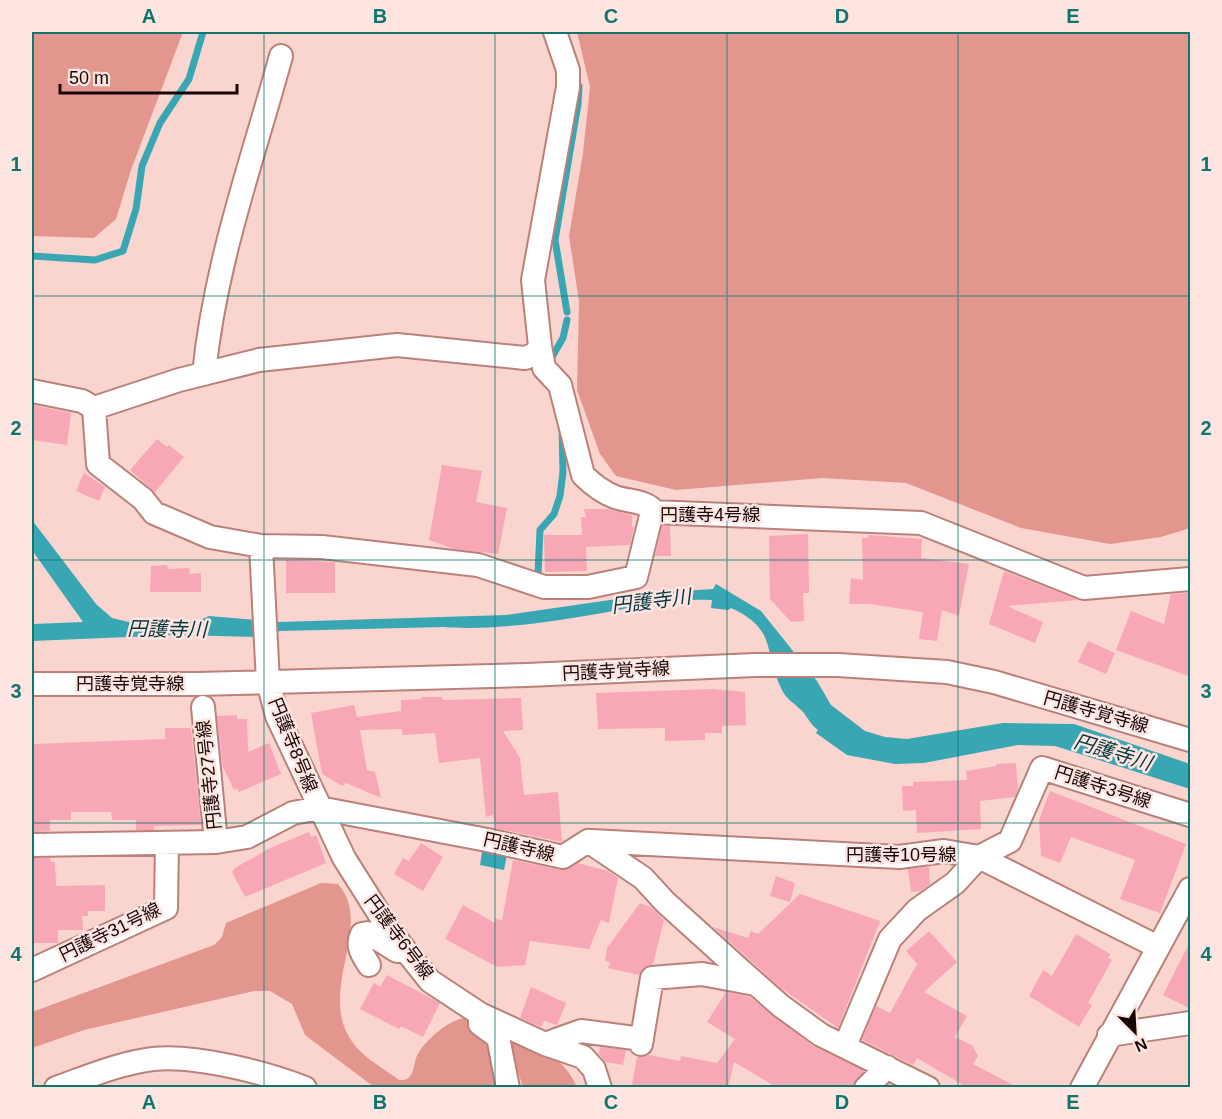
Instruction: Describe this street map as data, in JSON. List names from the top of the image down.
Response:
{
  "streets": {
    "street": [
      "円護寺4号線",
      "円護寺覚寺線",
      "円護寺8号線",
      "円護寺27号線",
      "円護寺3号線",
      "円護寺線",
      "円護寺10号線",
      "円護寺31号線",
      "円護寺6号線"
    ]
  },
  "crossings": [
    ["円護寺覚寺線", "円護寺8号線"],
    ["円護寺8号線", "円護寺線"],
    ["円護寺8号線", "円護寺6号線"],
    ["円護寺27号線", "円護寺線"],
    ["円護寺3号線", "円護寺10号線"],
    ["円護寺線", "円護寺10号線"],
    ["円護寺線", "円護寺31号線"],
    ["円護寺線", "円護寺6号線"]
  ],
  "water": ["円護寺川"],
  "scale_bar": "50 m",
  "north": "bottom right",
  "grid": {
    "columns": [
      "A",
      "B",
      "C",
      "D",
      "E"
    ],
    "rows": [
      "1",
      "2",
      "3",
      "4"
    ]
  }
}
